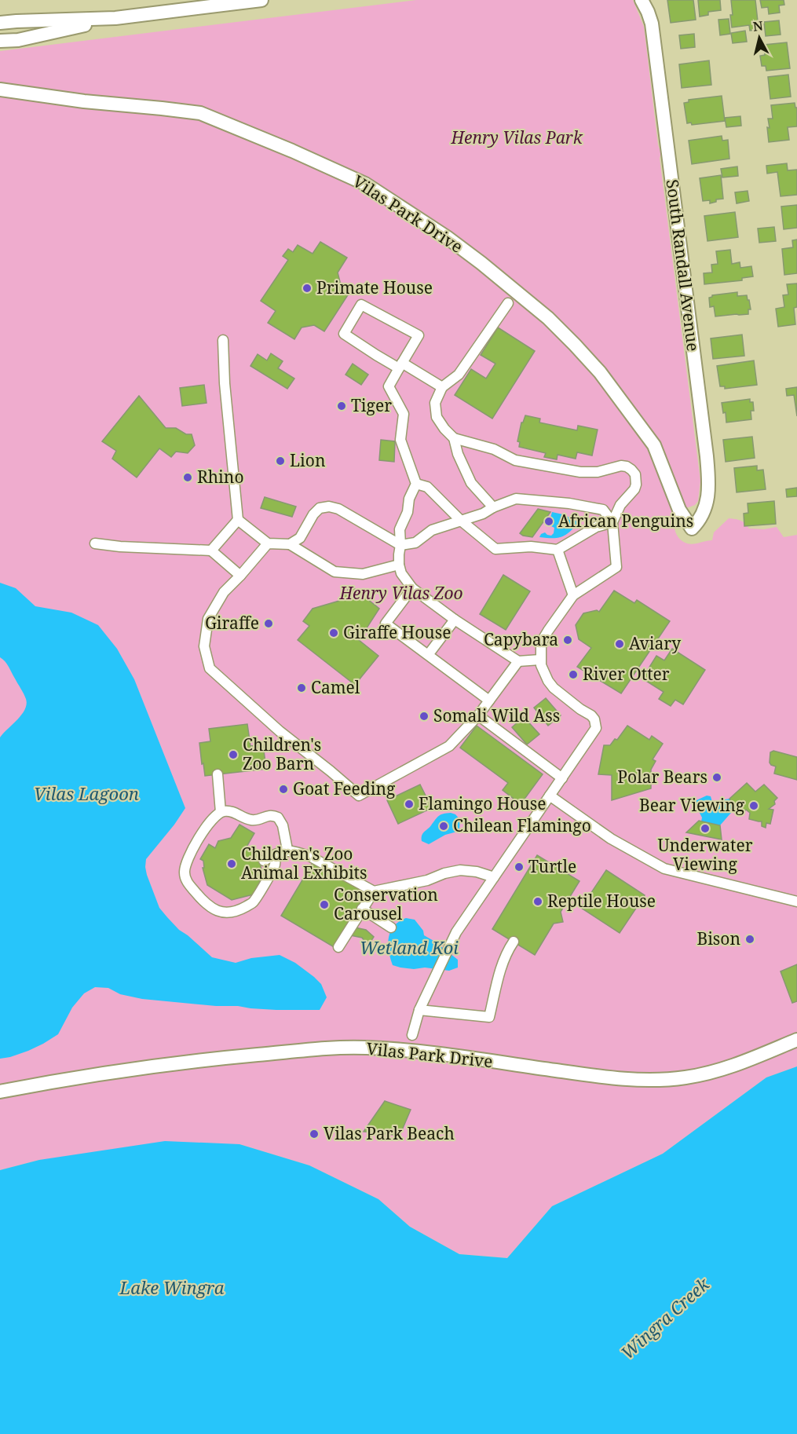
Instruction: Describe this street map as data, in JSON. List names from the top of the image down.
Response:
{
  "streets": {
    "street": ["Vilas Park Drive", "South Randall Avenue"]
  },
  "crossings": [
    ["Vilas Park Drive", "South Randall Avenue"]
  ],
  "water": [
    "Vilas Lagoon",
    "Wetland Koi",
    "Lake Wingra",
    "Wingra Creek"
  ],
  "parks": ["Henry Vilas Park", "Henry Vilas Zoo"],
  "places": [
    "Primate House",
    "Tiger",
    "Lion",
    "Rhino",
    "African Penguins",
    "Giraffe",
    "Giraffe House",
    "Capybara",
    "Aviary",
    "River Otter",
    "Camel",
    "Somali Wild Ass",
    "Children's Zoo Barn",
    "Polar Bears",
    "Goat Feeding",
    "Flamingo House",
    "Bear Viewing",
    "Chilean Flamingo",
    "Underwater Viewing",
    "Children's Zoo Animal Exhibits",
    "Turtle",
    "Reptile House",
    "Conservation Carousel",
    "Bison",
    "Vilas Park Beach"
  ],
  "north": "top"
}
